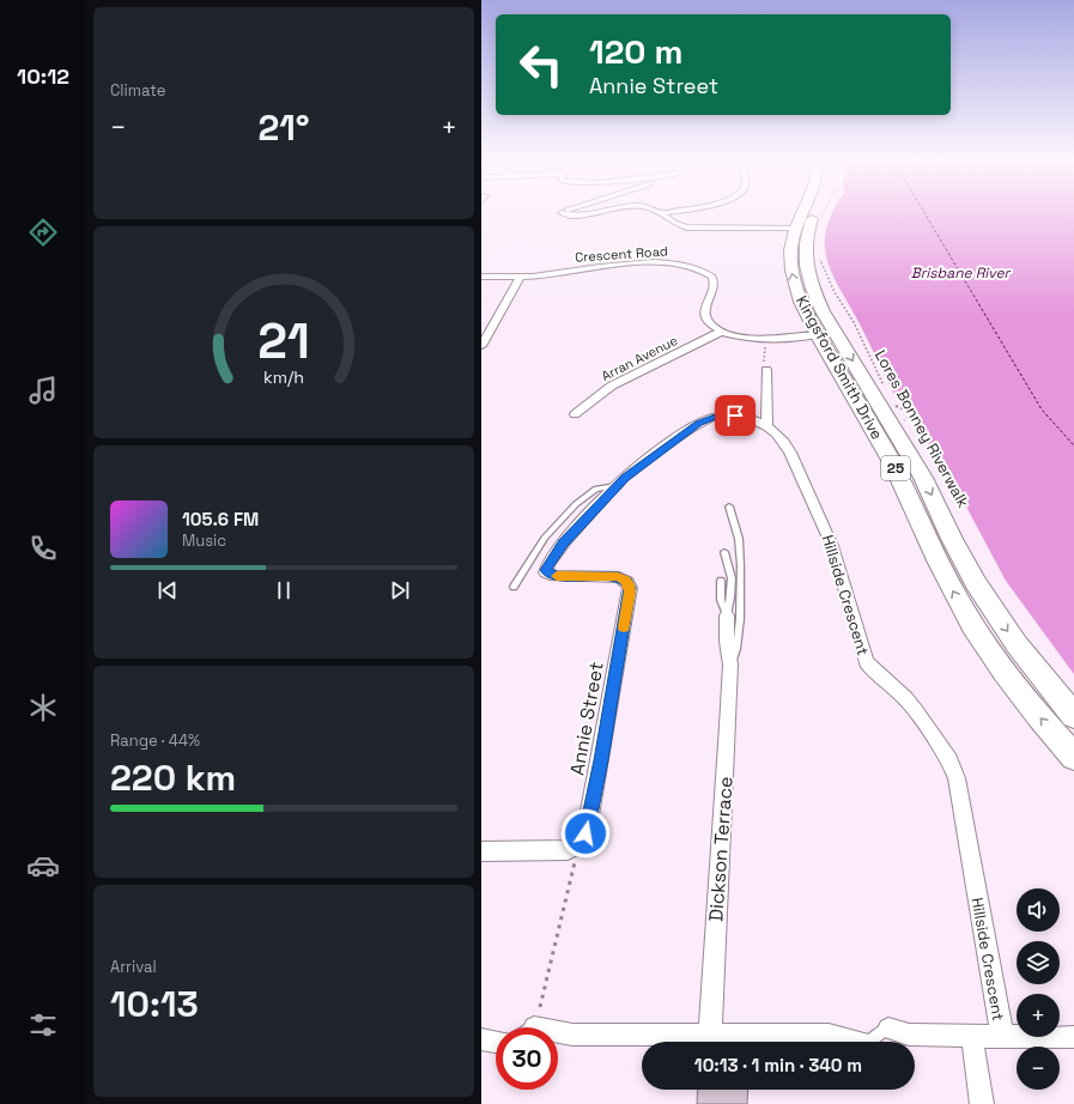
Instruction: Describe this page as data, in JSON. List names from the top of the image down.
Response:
{
  "streets": {
    "highway": ["Kingsford Smith Drive", "25"],
    "street": [
      "Crescent Road",
      "Arran Avenue",
      "Hillside Crescent",
      "Annie Street",
      "Dickson Terrace"
    ],
    "path": ["Lores Bonney Riverwalk"]
  },
  "crossings": [
    ["Crescent Road", "Arran Avenue"],
    ["Hillside Crescent", "Annie Street"]
  ],
  "water": ["Brisbane River"],
  "page": {
    "tabs": "10:12",
    "tile": [
      "Climate",
      ["Range · 44%", "220 km"],
      ["Arrival", "10:13"]
    ],
    "turn": ["120 m", "Annie Street"],
    "heat": ["−", "21°", "+"],
    "song": ["105.6 FM", "Music"],
    "map_buttons": ["+", "−"],
    "limit": "30",
    "trip": "10:13 · 1 min · 340 m",
    "gauge": ["21", "km/h"]
  }
}
